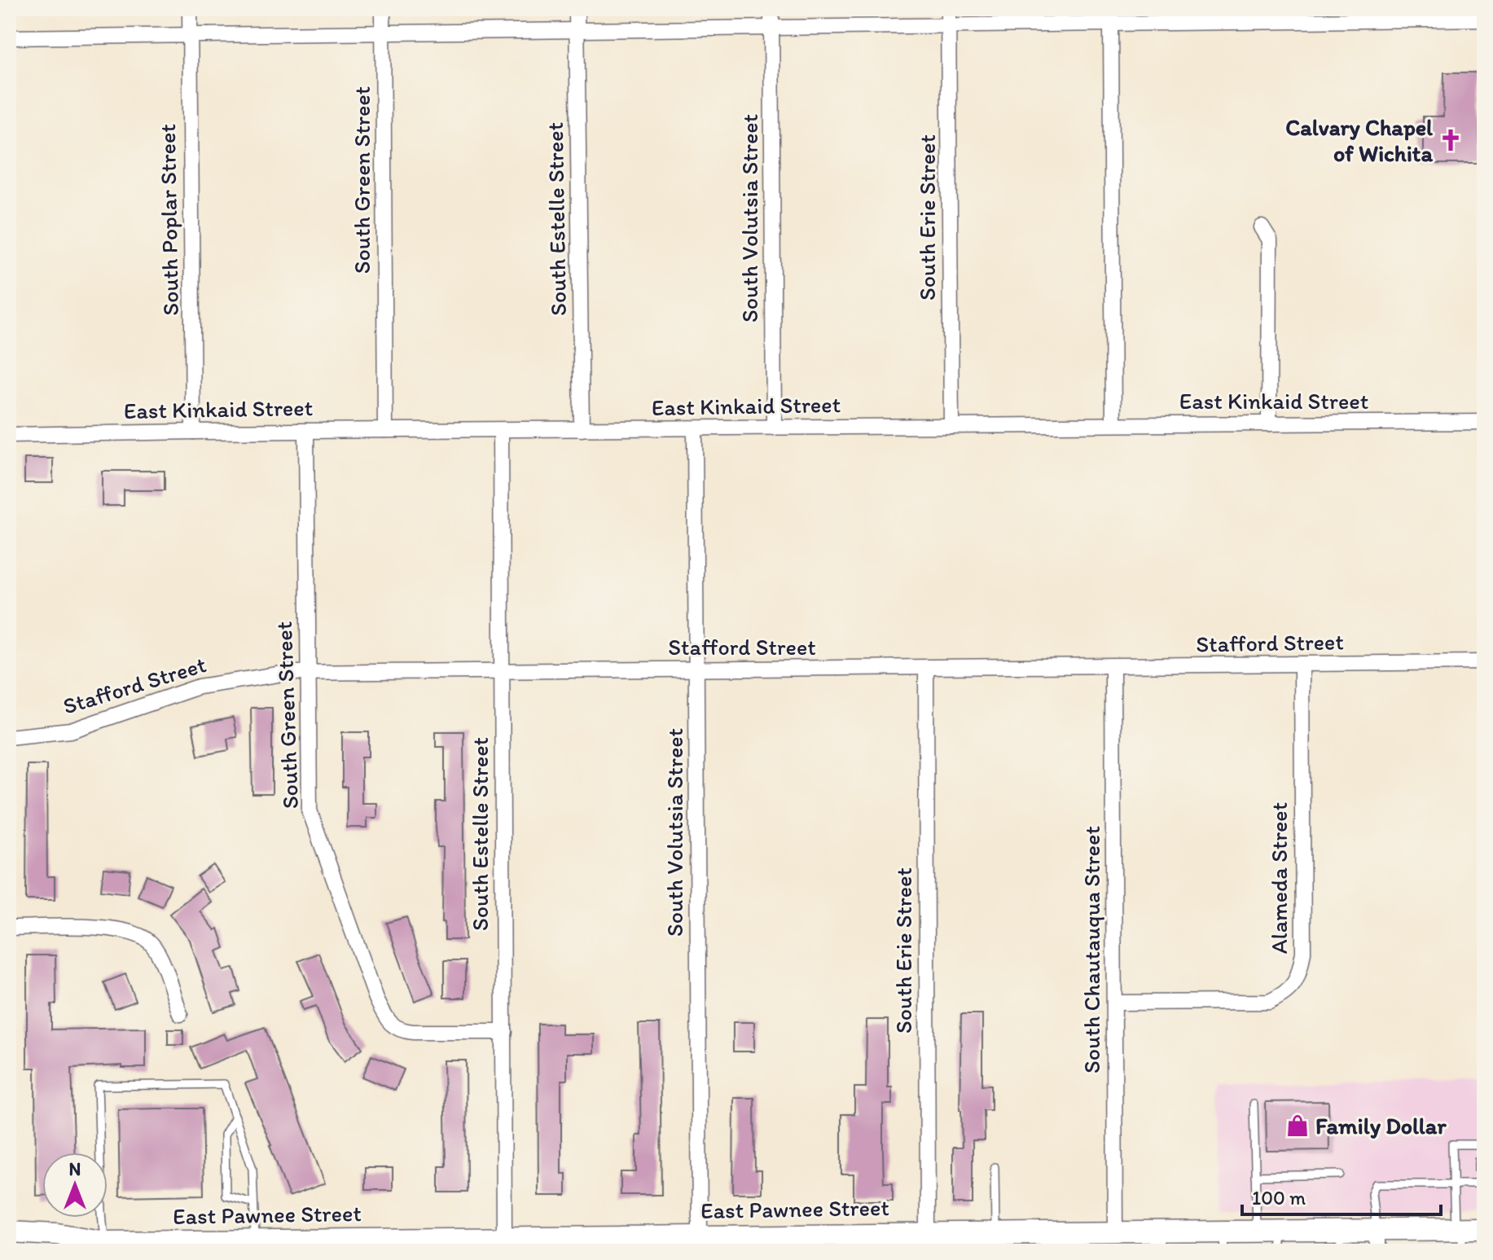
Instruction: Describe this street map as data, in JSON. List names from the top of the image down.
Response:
{
  "streets": {
    "main road": ["East Pawnee Street"],
    "street": [
      "South Green Street",
      "South Erie Street",
      "South Volutsia Street",
      "South Estelle Street",
      "South Poplar Street",
      "East Kinkaid Street",
      "Stafford Street",
      "Alameda Street",
      "South Chautauqua Street"
    ]
  },
  "crossings": [
    ["South Green Street", "South Estelle Street"],
    ["South Green Street", "East Kinkaid Street"],
    ["South Green Street", "Stafford Street"],
    ["South Erie Street", "East Kinkaid Street"],
    ["South Erie Street", "Stafford Street"],
    ["South Erie Street", "East Pawnee Street"],
    ["South Volutsia Street", "East Kinkaid Street"],
    ["South Volutsia Street", "Stafford Street"],
    ["South Volutsia Street", "East Pawnee Street"],
    ["South Estelle Street", "East Kinkaid Street"],
    ["South Estelle Street", "Stafford Street"],
    ["South Estelle Street", "East Pawnee Street"],
    ["South Poplar Street", "East Kinkaid Street"],
    ["Stafford Street", "Alameda Street"],
    ["Stafford Street", "South Chautauqua Street"],
    ["Alameda Street", "South Chautauqua Street"],
    ["South Chautauqua Street", "East Pawnee Street"]
  ],
  "places": {
    "church": ["Calvary Chapel of Wichita"],
    "shop": ["Family Dollar"]
  },
  "scale_bar": "100 m",
  "north": "top"
}
